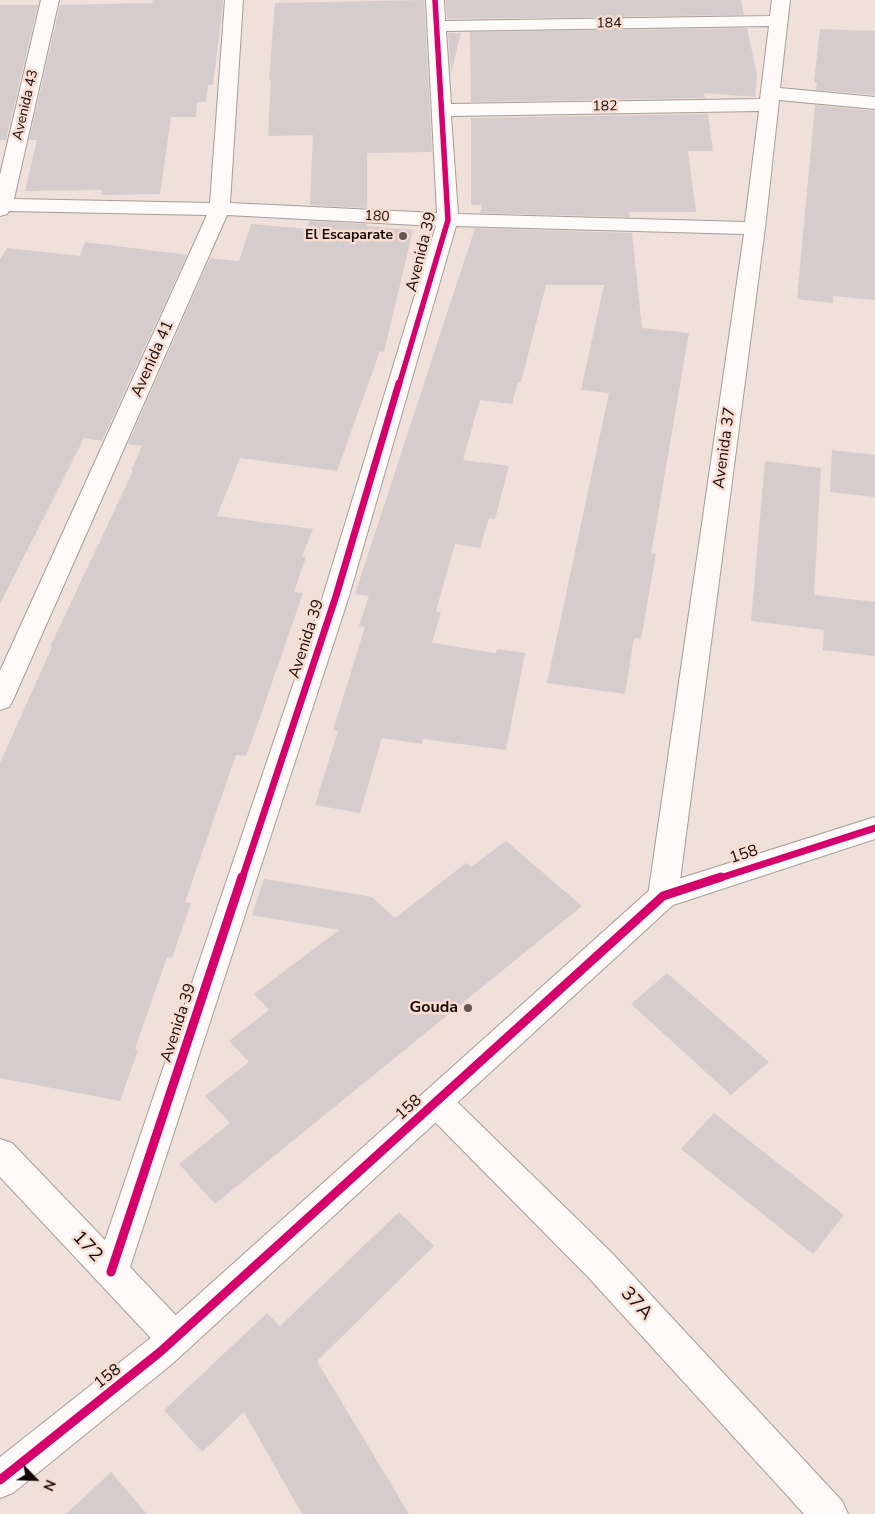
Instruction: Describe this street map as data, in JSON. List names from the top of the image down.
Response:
{
  "streets": {
    "street": [
      "184",
      "Avenida 43",
      "182",
      "180",
      "Avenida 39",
      "Avenida 41",
      "Avenida 37",
      "158",
      "172",
      "37A"
    ]
  },
  "crossings": [
    ["184", "Avenida 39"],
    ["184", "Avenida 37"],
    ["Avenida 43", "180"],
    ["182", "Avenida 39"],
    ["182", "Avenida 37"],
    ["180", "Avenida 39"],
    ["180", "Avenida 41"],
    ["180", "Avenida 37"],
    ["Avenida 39", "172"],
    ["Avenida 37", "158"],
    ["158", "172"],
    ["158", "37A"]
  ],
  "places": ["El Escaparate", "Gouda"],
  "north": "bottom right"
}
